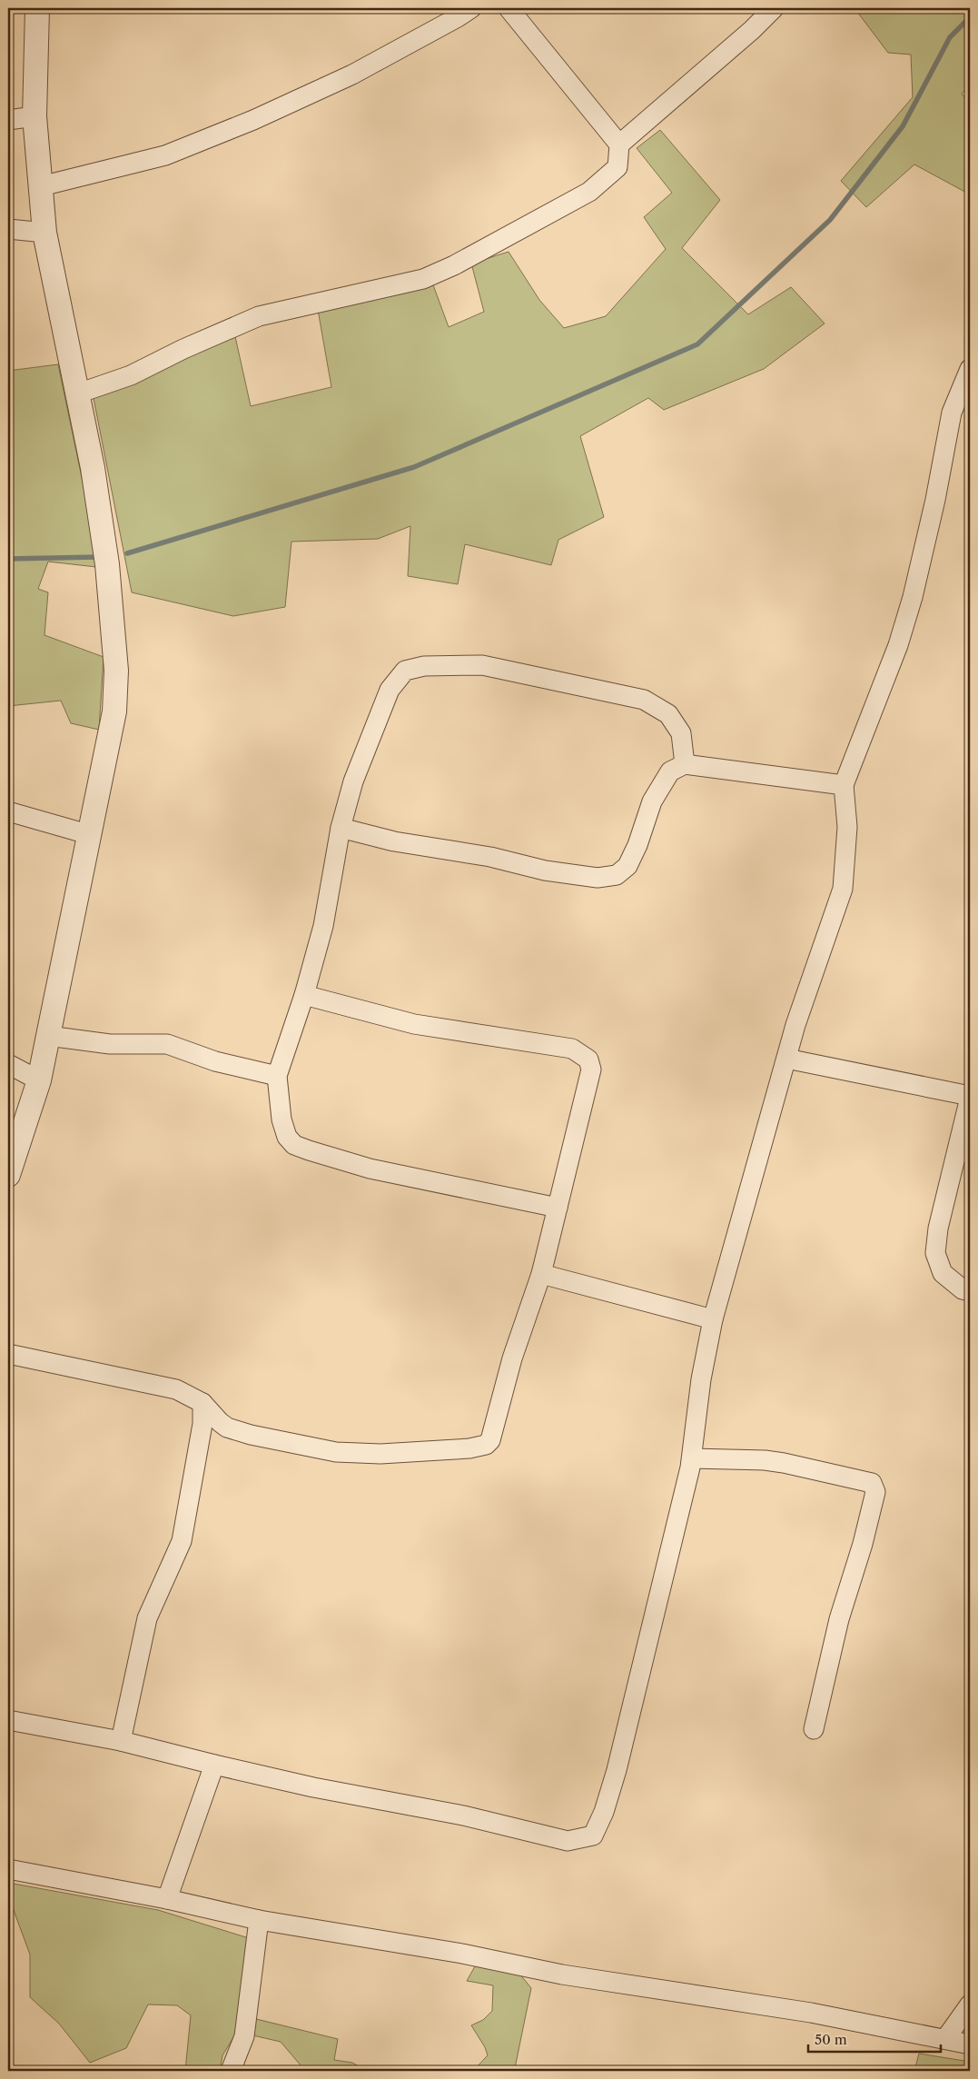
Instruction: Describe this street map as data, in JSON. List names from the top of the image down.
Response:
{
  "scale_bar": "50 m"
}
